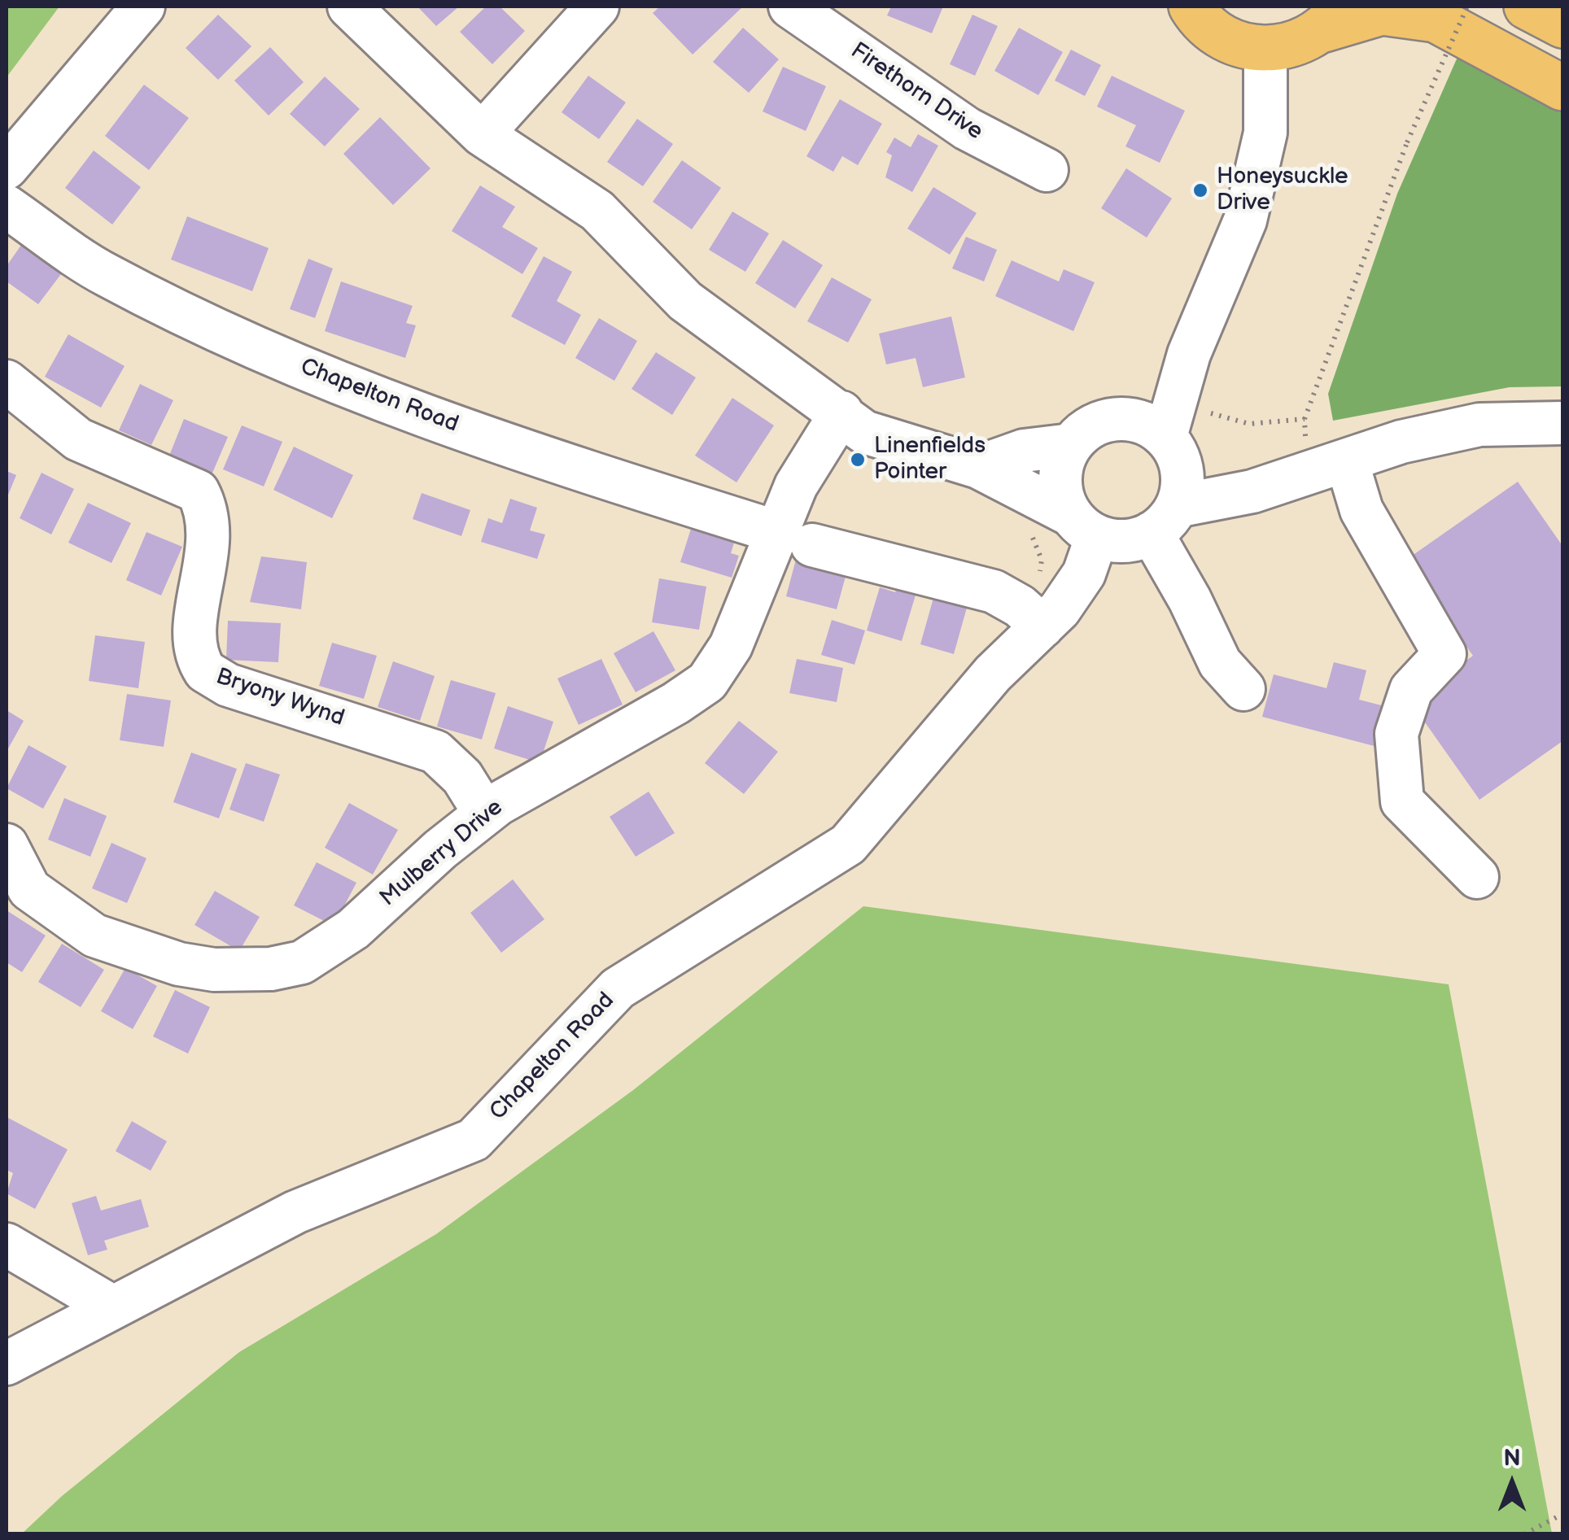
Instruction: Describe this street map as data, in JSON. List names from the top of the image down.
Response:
{
  "streets": {
    "street": [
      "Firethorn Drive",
      "Chapelton Road",
      "Bryony Wynd",
      "Mulberry Drive"
    ]
  },
  "crossings": [
    ["Chapelton Road", "Mulberry Drive"],
    ["Bryony Wynd", "Mulberry Drive"]
  ],
  "places": ["Honeysuckle Drive", "Linenfields Pointer"],
  "north": "top"
}
